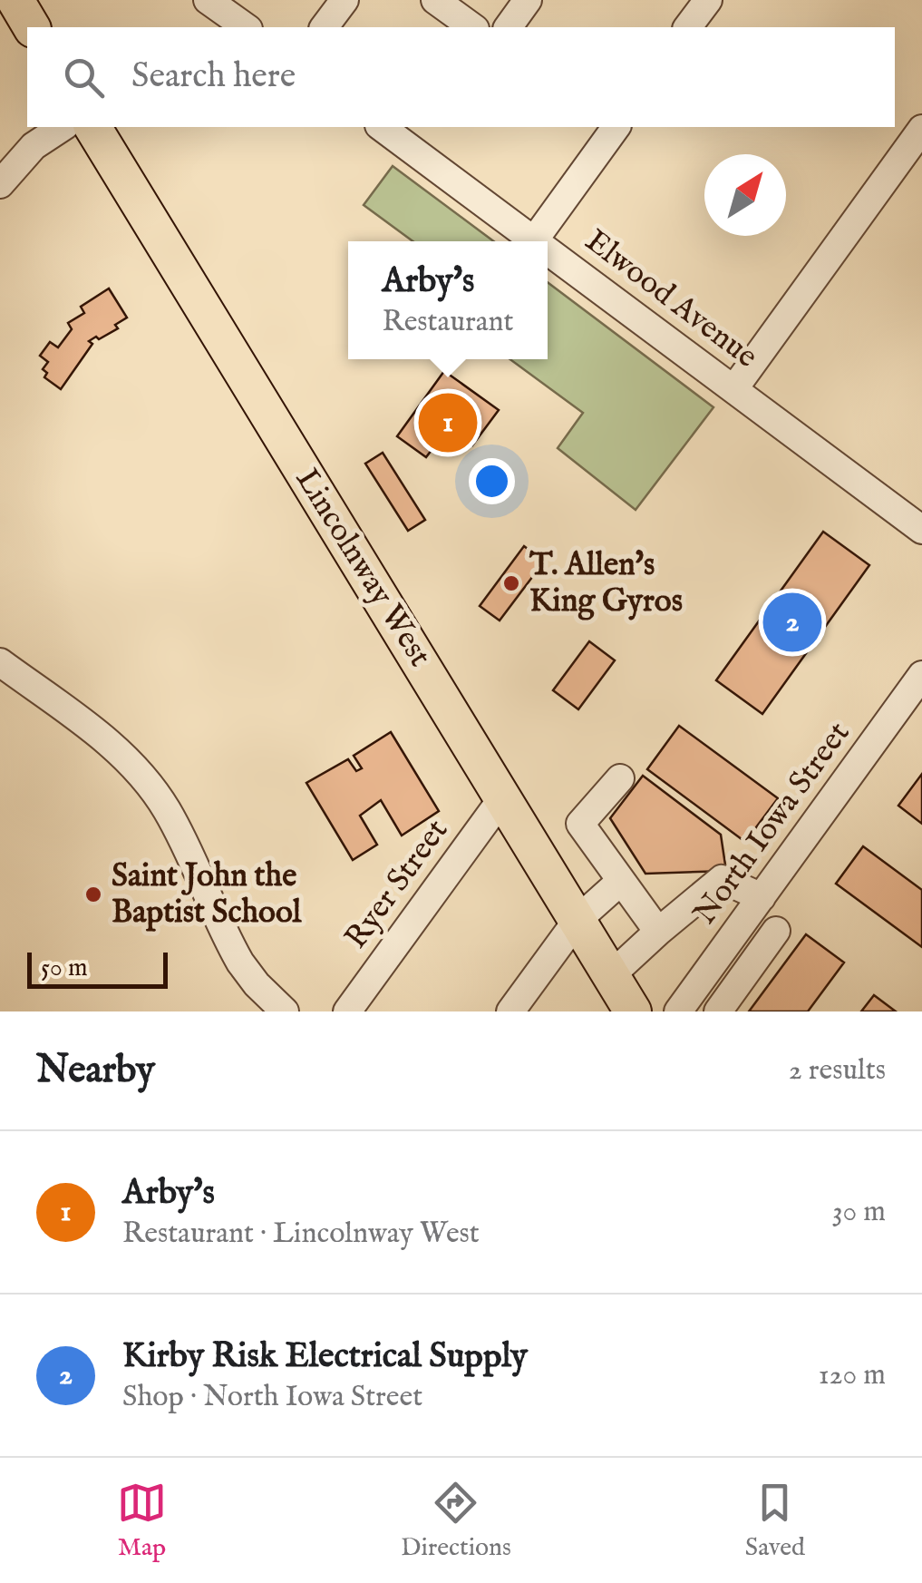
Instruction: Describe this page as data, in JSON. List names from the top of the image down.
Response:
{
  "streets": {
    "main road": ["Lincolnway West"],
    "street": ["Elwood Avenue", "North Iowa Street", "Ryer Street"]
  },
  "crossings": [
    ["Lincolnway West", "Ryer Street"]
  ],
  "places": ["T. Allen's King Gyros", "Saint John the Baptist School"],
  "scale_bar": "50 m",
  "north": "top right",
  "page": {
    "search": "Search here",
    "popup": ["Arby's", "Restaurant"],
    "pins": ["1", "2"],
    "scale": "50 m",
    "heading": ["Nearby", "2 results"],
    "list": [
      {
        "mark": "1",
        "name": "Arby's",
        "note": "Restaurant · Lincolnway West",
        "value": "30 m"
      },
      {
        "mark": "2",
        "name": "Kirby Risk Electrical Supply",
        "note": "Shop · North Iowa Street",
        "value": "120 m"
      }
    ],
    "nav": ["Map", "Directions", "Saved"]
  }
}
